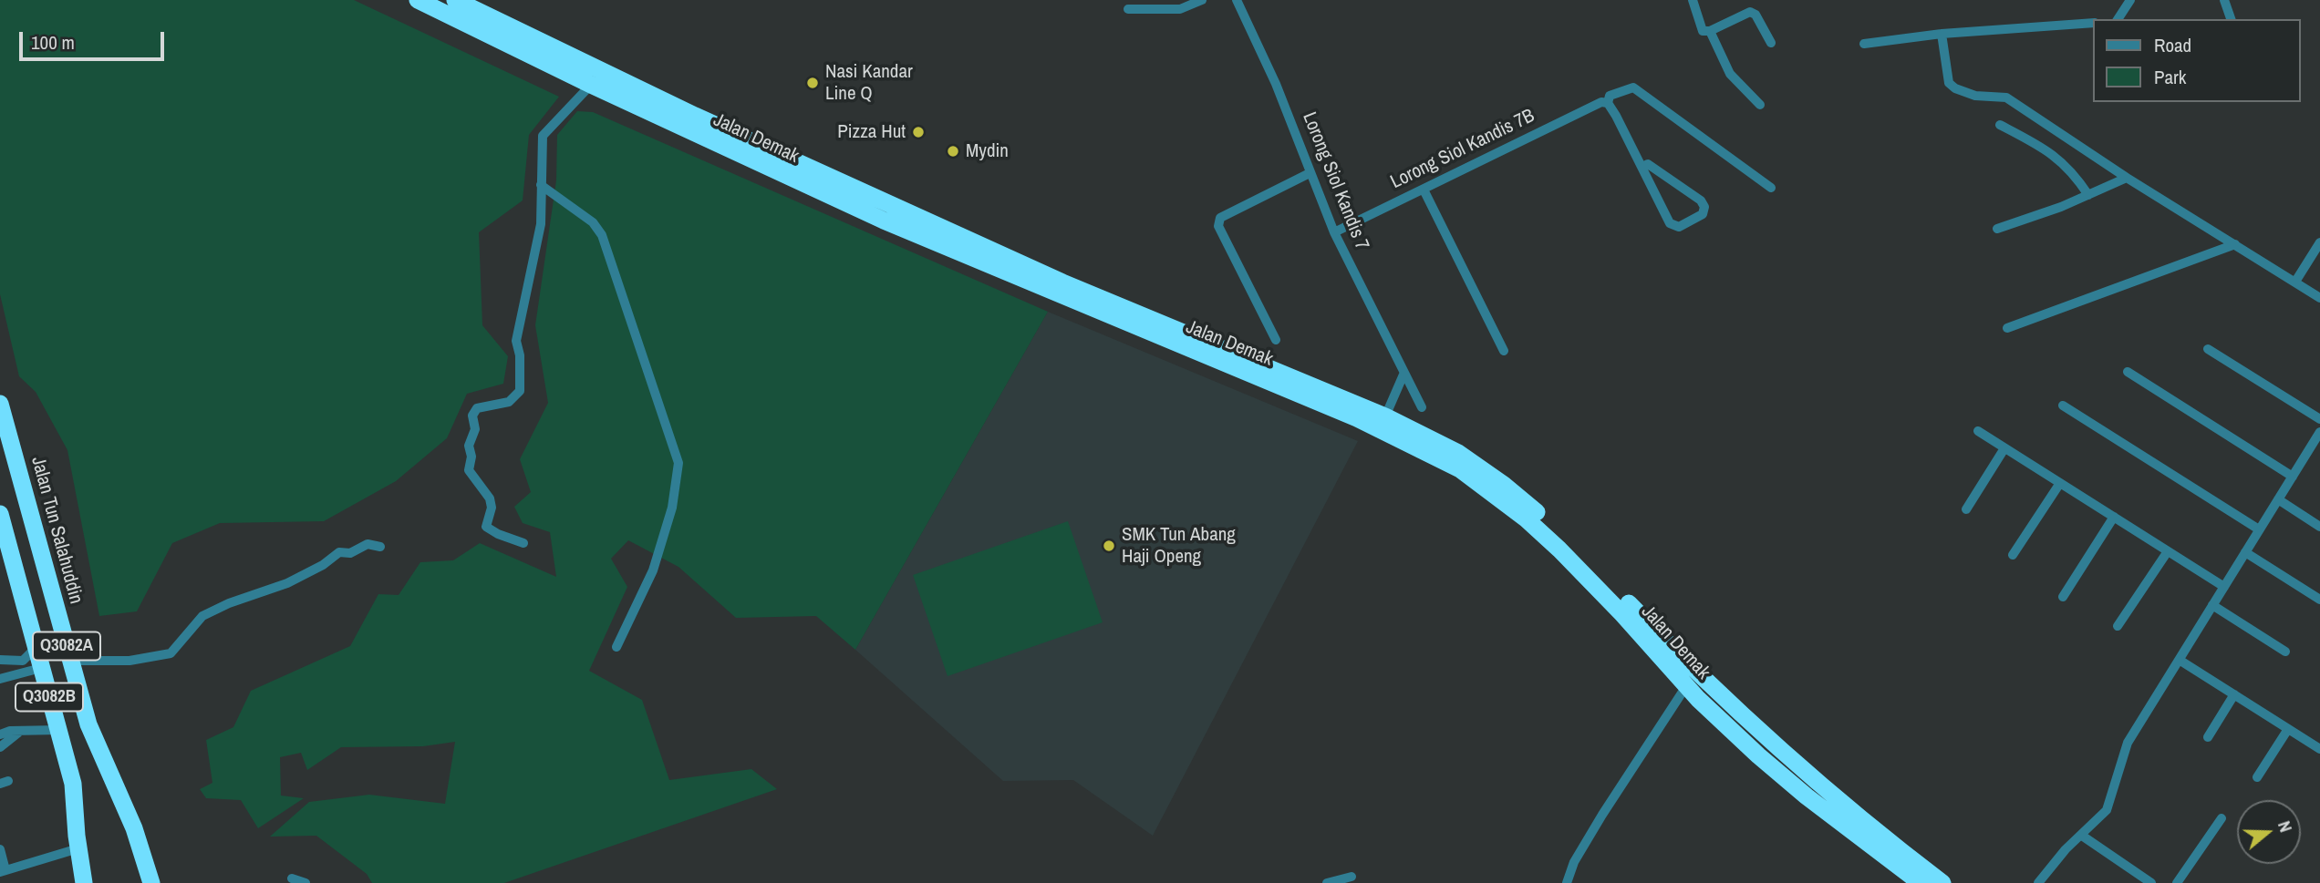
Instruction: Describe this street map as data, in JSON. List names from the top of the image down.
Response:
{
  "streets": {
    "highway": [
      "Jalan Demak",
      "Jalan Tun Salahuddin",
      "Q3082A",
      "Q3082B"
    ],
    "street": ["Lorong Siol Kandis 7B", "Lorong Siol Kandis 7"]
  },
  "crossings": [
    ["Lorong Siol Kandis 7B", "Lorong Siol Kandis 7"]
  ],
  "places": [
    "Nasi Kandar Line Q",
    "Pizza Hut",
    "Mydin",
    "SMK Tun Abang Haji Openg"
  ],
  "legend": ["Road", "Park"],
  "scale_bar": "100 m",
  "north": "right"
}
